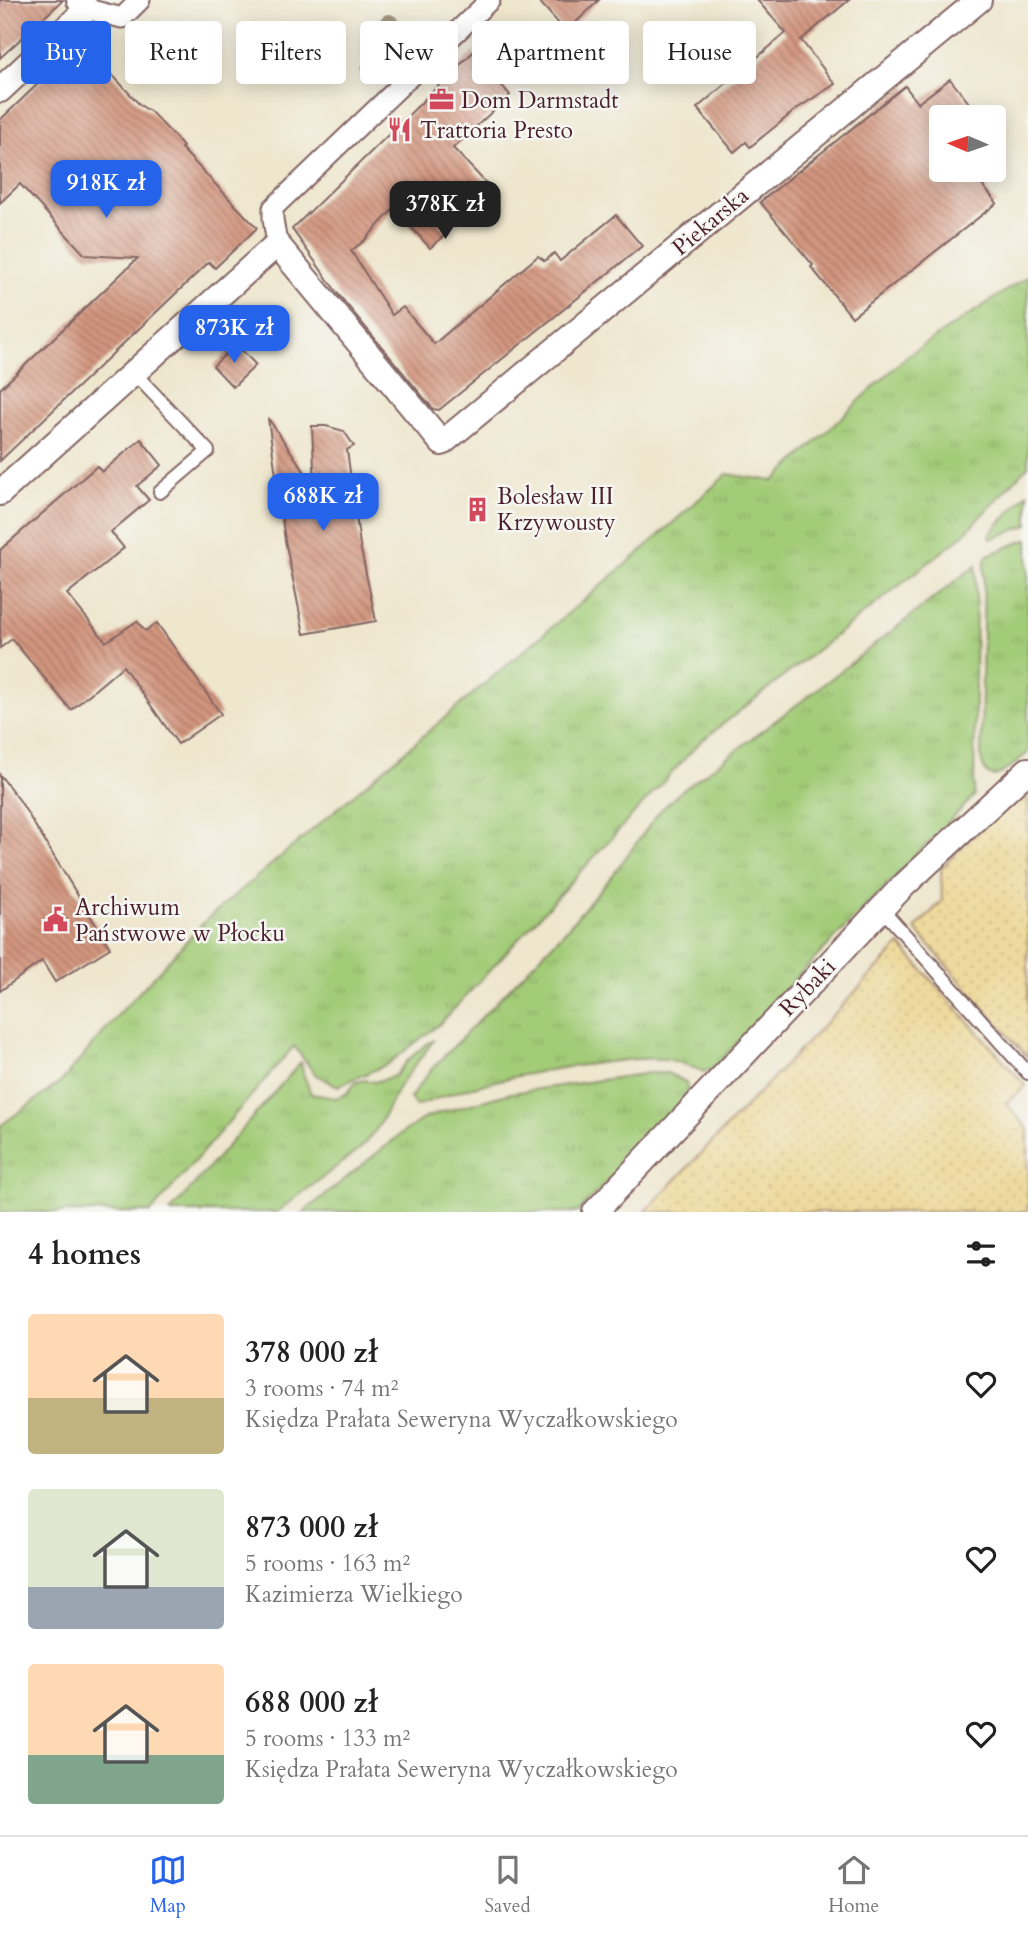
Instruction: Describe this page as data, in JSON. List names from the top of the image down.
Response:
{
  "streets": {
    "street": ["Piekarska", "Rybaki"]
  },
  "places": {
    "office": ["Dom Darmstadt"],
    "restaurant": ["Trattoria Presto"],
    "building": ["Bolesław III Krzywousty"],
    "public building": ["Archiwum Państwowe w Płocku"]
  },
  "north": "left",
  "page": {
    "chip": [
      "Buy",
      "Rent",
      "Filters",
      "New",
      "Apartment",
      "House"
    ],
    "price": [
      "918K zł",
      "378K zł",
      "873K zł",
      "688K zł"
    ],
    "heading": "4 homes",
    "list": [
      {
        "name": "378 000 zł",
        "note": "3 rooms · 74 m² · Księdza Prałata Seweryna Wyczałkowskiego"
      },
      {
        "name": "873 000 zł",
        "note": "5 rooms · 163 m² · Kazimierza Wielkiego"
      },
      {
        "name": "688 000 zł",
        "note": "5 rooms · 133 m² · Księdza Prałata Seweryna Wyczałkowskiego"
      }
    ],
    "tabs": ["Map", "Saved", "Home"]
  }
}
